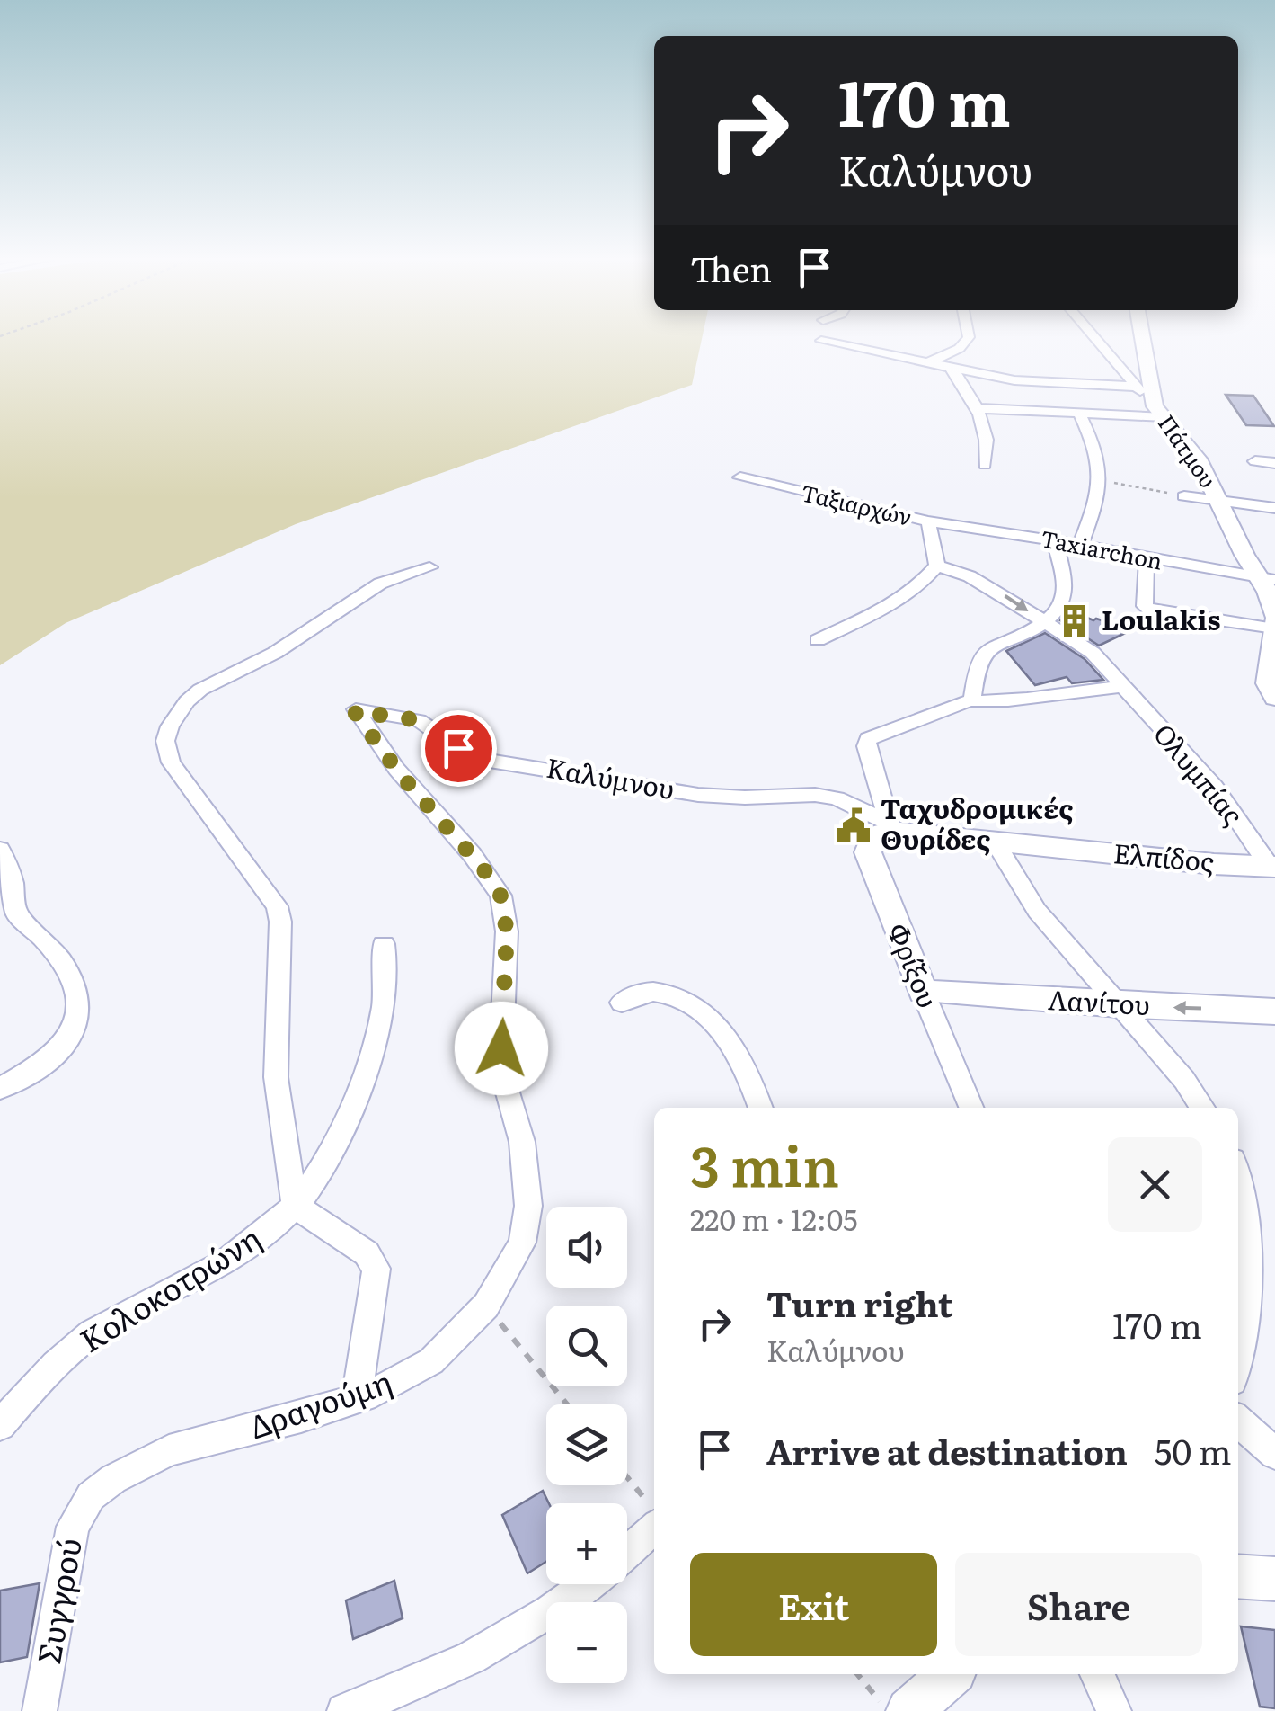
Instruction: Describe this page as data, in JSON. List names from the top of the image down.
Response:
{
  "streets": {
    "street": [
      "Πάτμου",
      "Ταξιαρχών",
      "Taxiarchon",
      "Ολυμπίας",
      "Καλύμνου",
      "Ελπίδος",
      "Φρίξου",
      "Λανίτου",
      "Κολοκοτρώνη",
      "Δραγούμη",
      "Συγγρού"
    ]
  },
  "crossings": [
    ["Πάτμου", "Taxiarchon"],
    ["Ταξιαρχών", "Taxiarchon"],
    ["Ταξιαρχών", "Ολυμπίας"],
    ["Ολυμπίας", "Ελπίδος"],
    ["Καλύμνου", "Ελπίδος"],
    ["Καλύμνου", "Φρίξου"],
    ["Καλύμνου", "Δραγούμη"],
    ["Ελπίδος", "Φρίξου"],
    ["Φρίξου", "Λανίτου"],
    ["Δραγούμη", "Συγγρού"]
  ],
  "one_way": ["Λανίτου"],
  "places": {
    "building": ["Loulakis"],
    "public building": ["Ταχυδρομικές Θυρίδες"]
  },
  "page": {
    "turn": ["170 m", "Καλύμνου"],
    "then": "Then",
    "heading": ["3 min", "220 m · 12:05"],
    "map_buttons": ["+", "−"],
    "list": [
      {
        "name": "Turn right",
        "note": "Καλύμνου",
        "value": "170 m"
      },
      {
        "name": "Arrive at destination",
        "value": "50 m"
      }
    ],
    "buttons": ["Exit", "Share"]
  }
}
